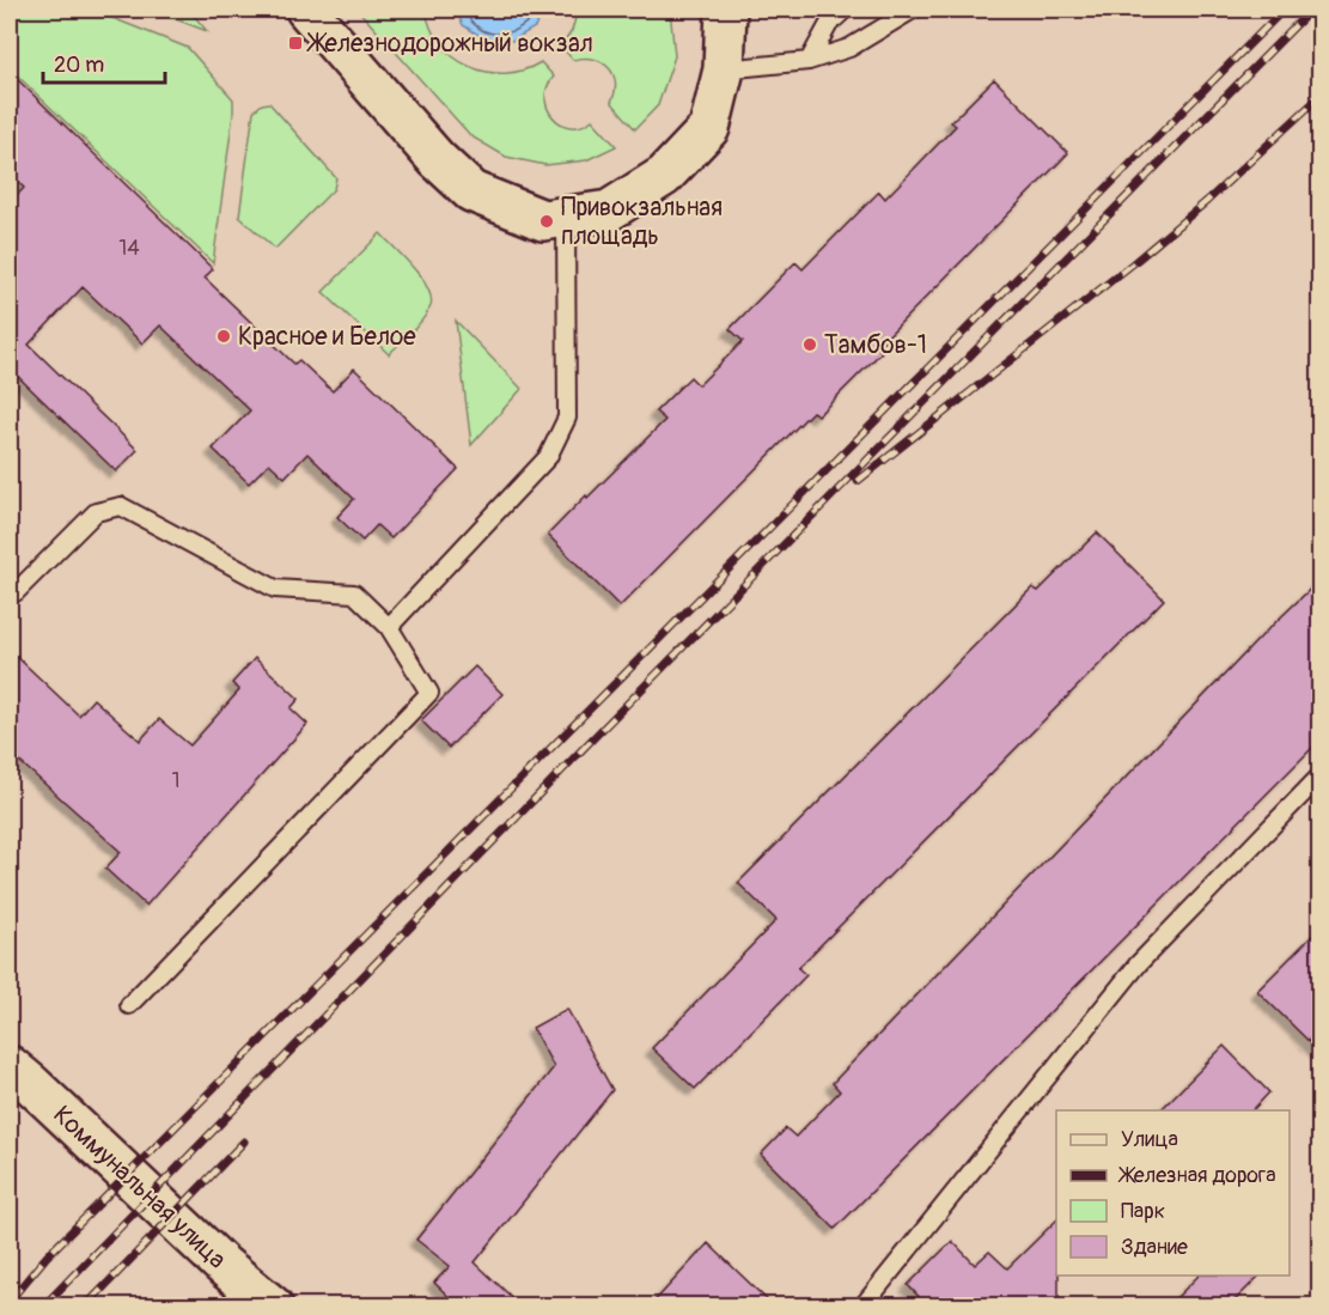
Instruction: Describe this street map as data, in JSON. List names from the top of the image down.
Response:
{
  "streets": {
    "street": ["Коммунальная улица"]
  },
  "places": {
    "transit": ["Железнодорожный вокзал"],
    "other": ["Привокзальная площадь", "Красное и Белое", "Тамбов-1"]
  },
  "house_numbers": ["14", "1"],
  "legend": [
    "Улица",
    "Железная дорога",
    "Парк",
    "Здание"
  ],
  "scale_bar": "20 m"
}
